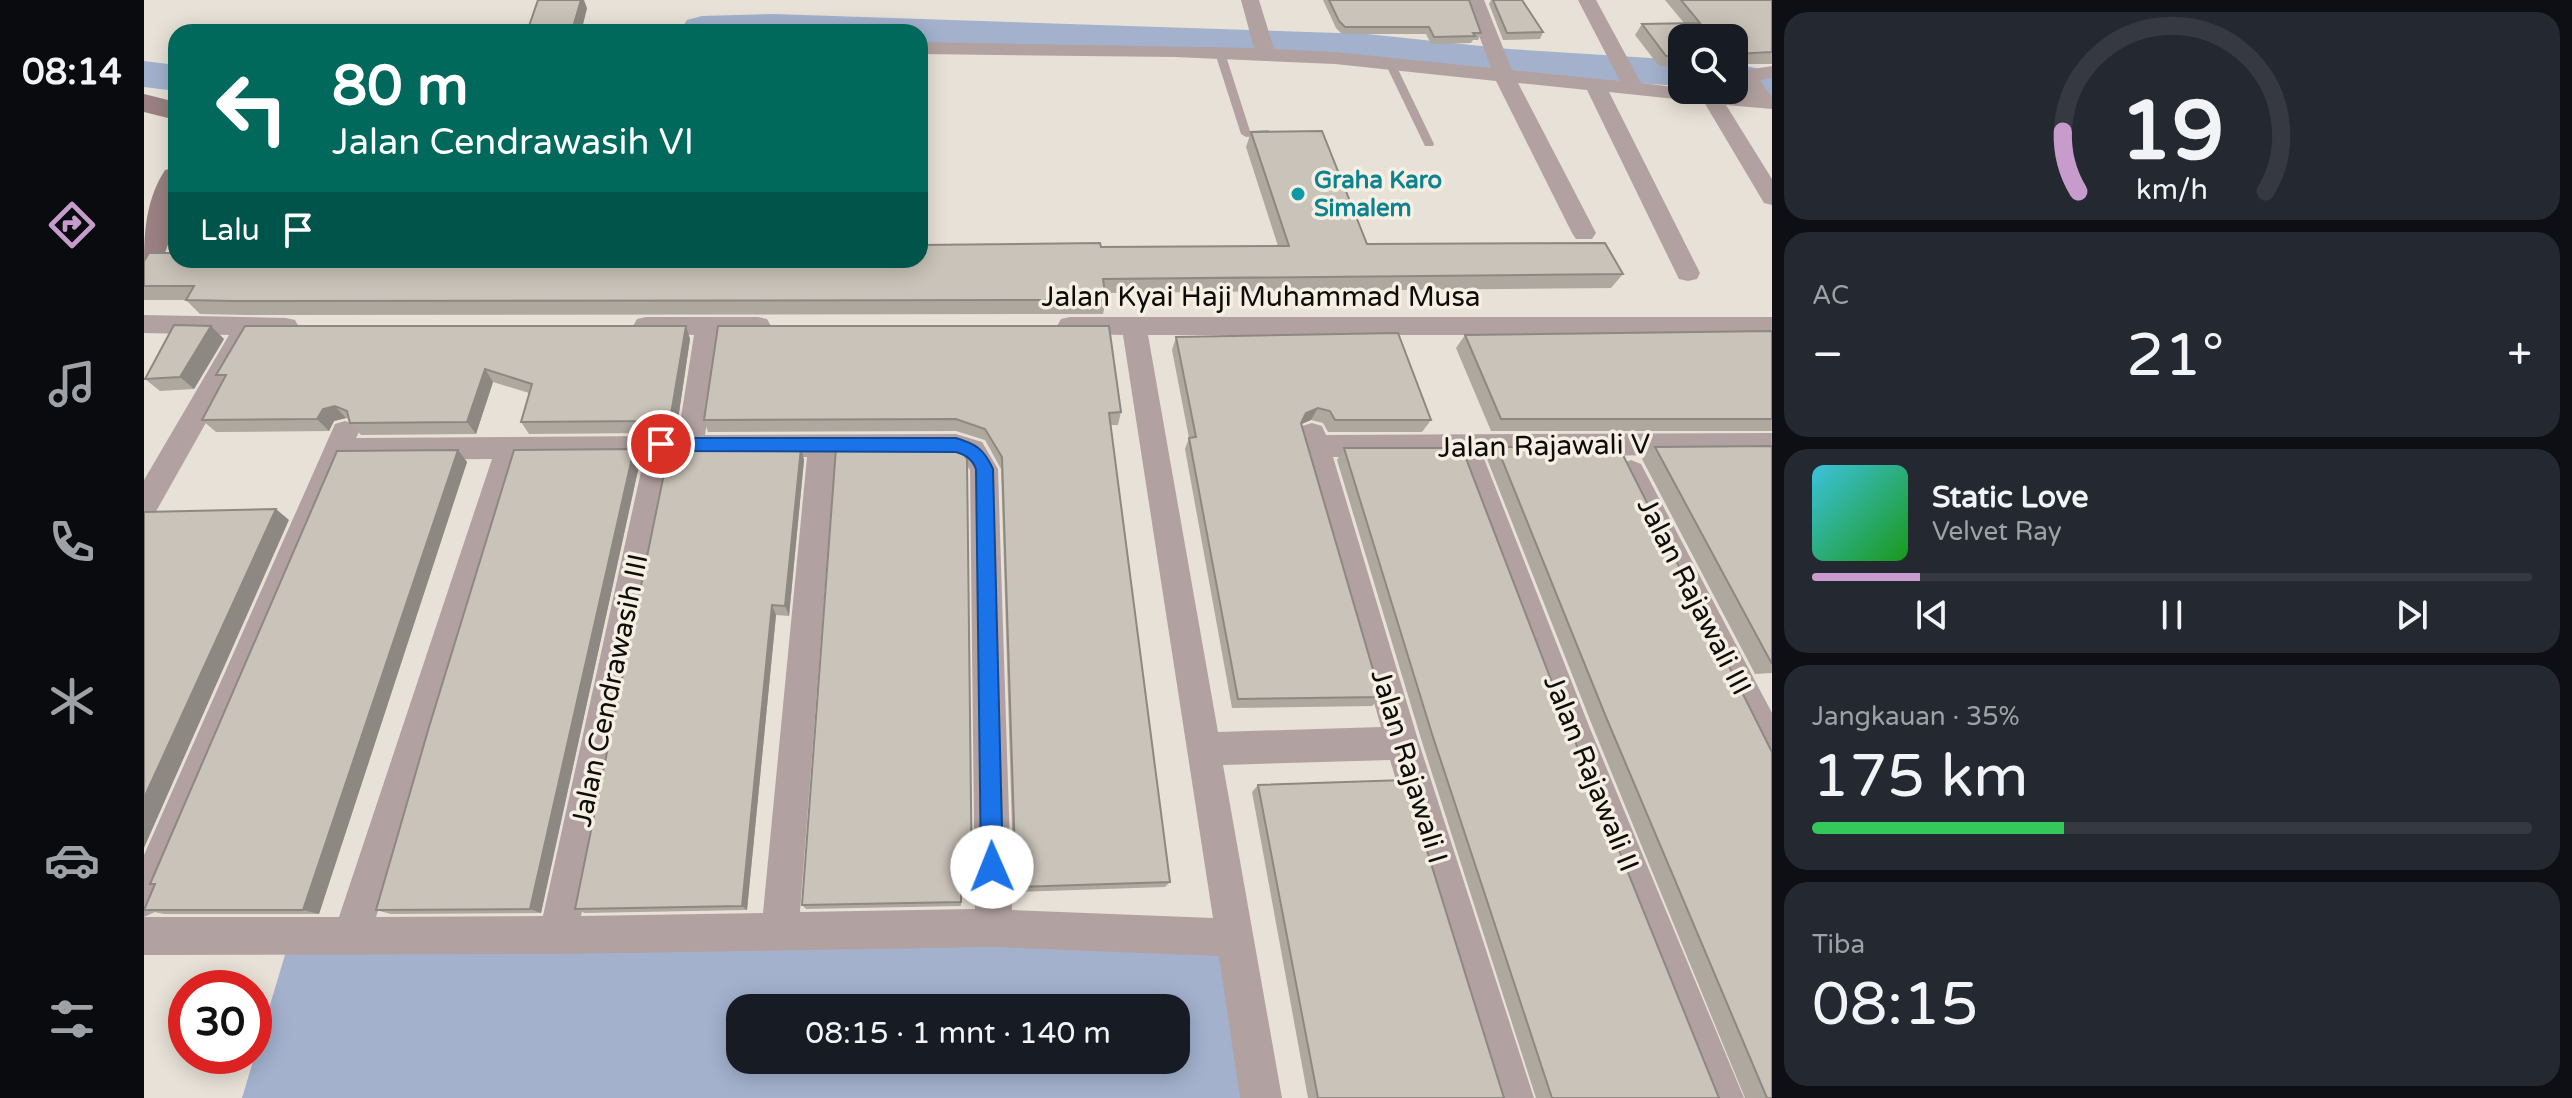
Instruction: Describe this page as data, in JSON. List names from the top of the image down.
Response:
{
  "streets": {
    "street": [
      "Jalan Kyai Haji Muhammad Musa",
      "Jalan Rajawali V",
      "Jalan Rajawali III",
      "Jalan Cendrawasih III",
      "Jalan Rajawali I",
      "Jalan Rajawali II"
    ]
  },
  "crossings": [
    ["Jalan Rajawali V", "Jalan Rajawali III"],
    ["Jalan Rajawali V", "Jalan Rajawali I"],
    ["Jalan Rajawali V", "Jalan Rajawali II"]
  ],
  "places": ["Graha Karo Simalem"],
  "page": {
    "tabs": "08:14",
    "turn": ["80 m", "Jalan Cendrawasih VI"],
    "then": "Lalu",
    "tile": [
      "AC",
      ["Jangkauan · 35%", "175 km"],
      ["Tiba", "08:15"]
    ],
    "heat": ["−", "21°", "+"],
    "song": ["Static Love", "Velvet Ray"],
    "limit": "30",
    "trip": "08:15 · 1 mnt · 140 m",
    "gauge": ["19", "km/h"]
  }
}
